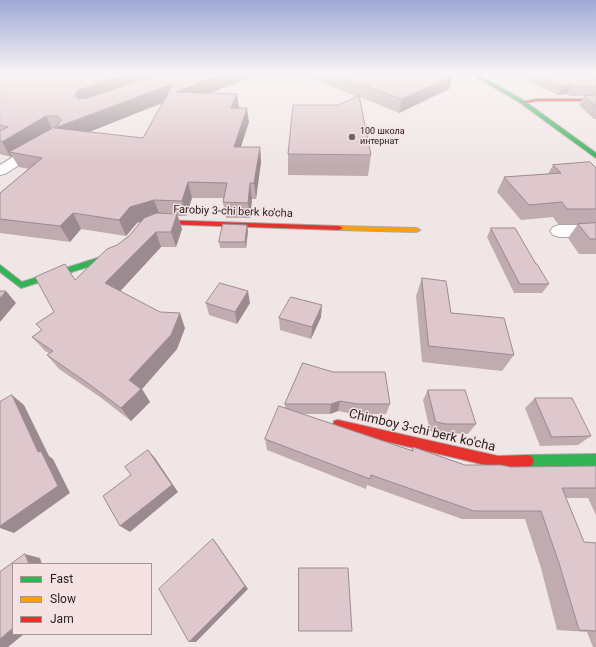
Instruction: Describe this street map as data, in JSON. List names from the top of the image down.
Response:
{
  "streets": {
    "street": ["Farobiy 3-chi berk ko'cha", "Chimboy 3-chi berk ko'cha"]
  },
  "places": ["100 школа интернат"],
  "legend": ["Fast", "Slow", "Jam"]
}
